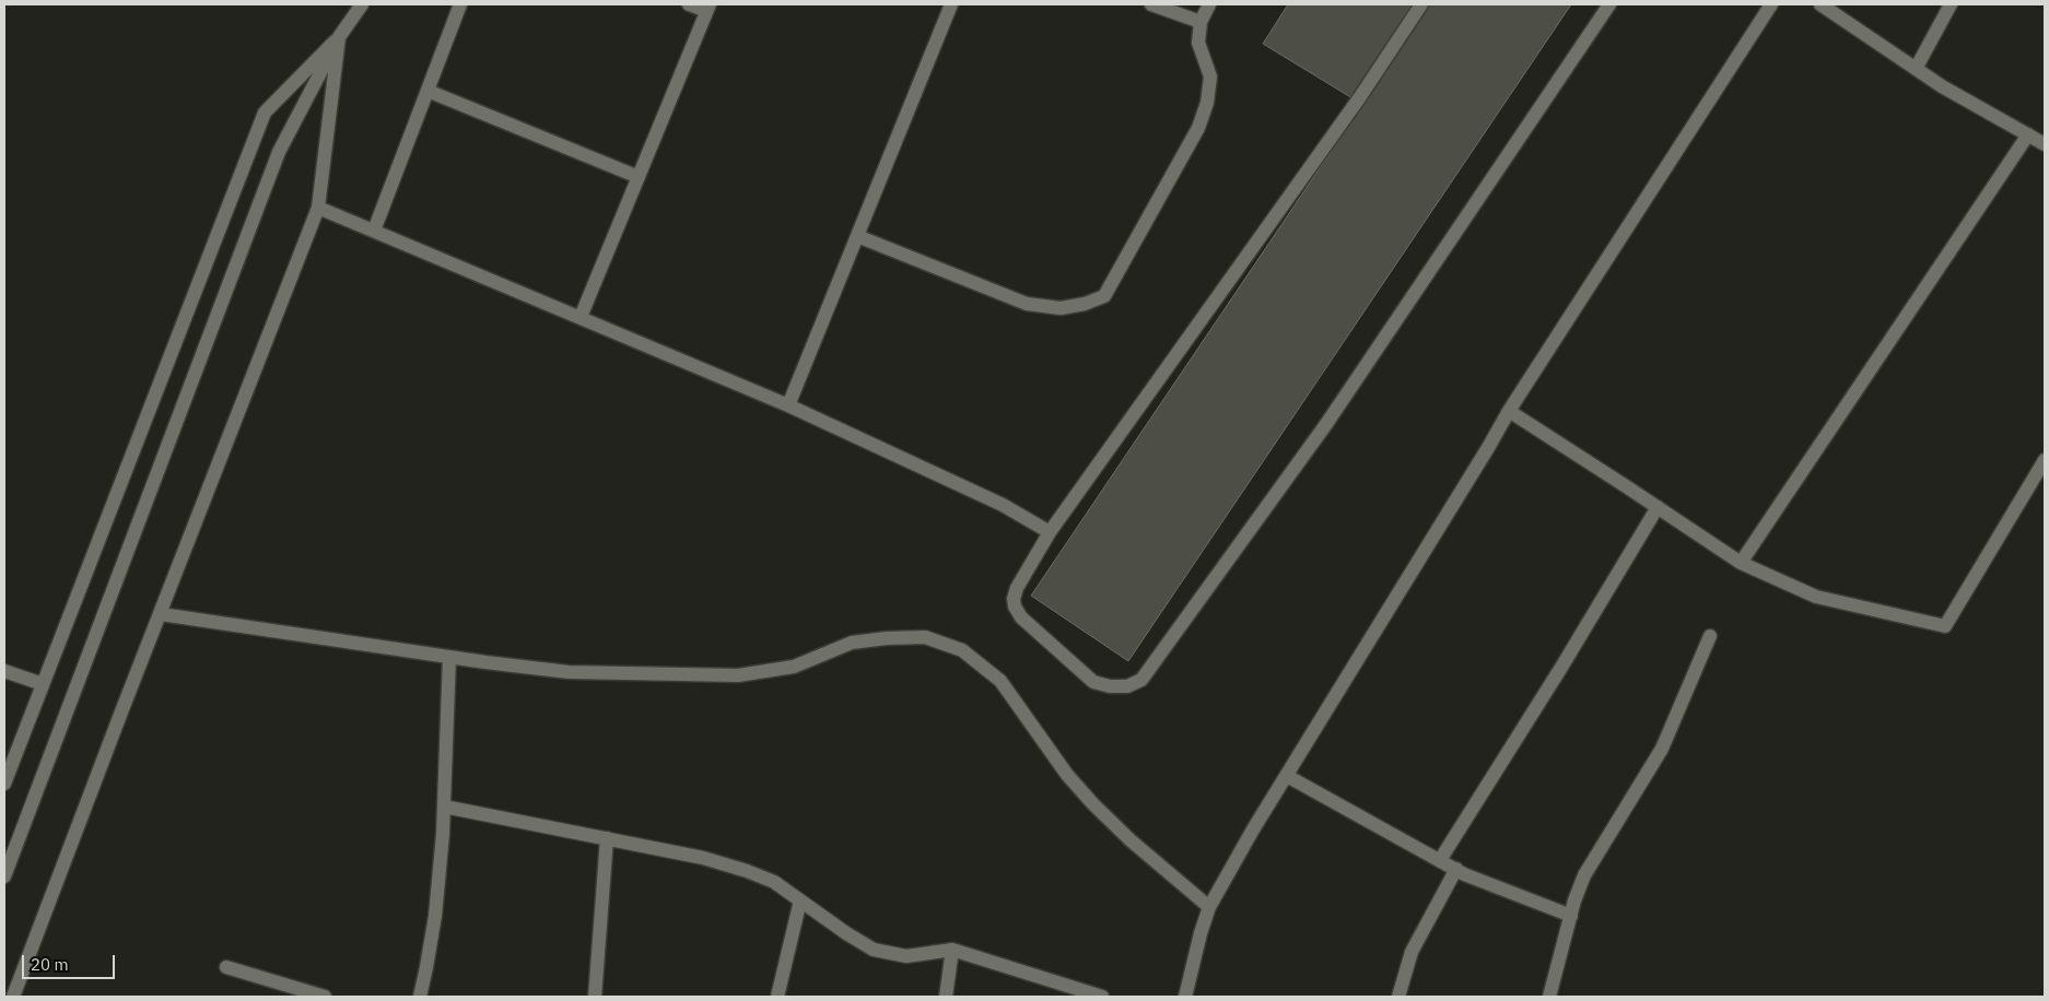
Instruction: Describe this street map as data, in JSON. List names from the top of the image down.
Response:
{
  "scale_bar": "20 m"
}
